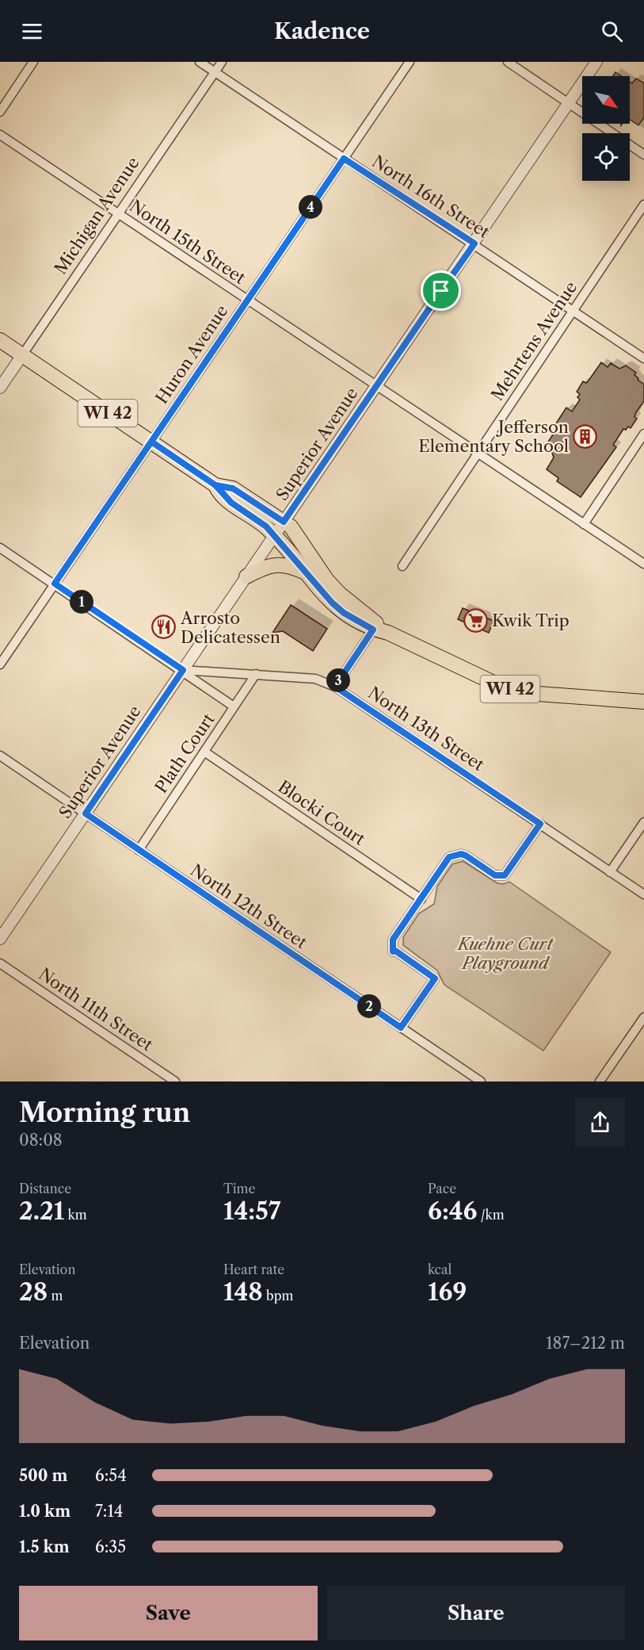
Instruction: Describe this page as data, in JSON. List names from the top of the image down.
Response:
{
  "streets": {
    "main road": ["WI 42"],
    "street": [
      "North 16th Street",
      "Michigan Avenue",
      "North 15th Street",
      "Mehrtens Avenue",
      "Huron Avenue",
      "Superior Avenue",
      "North 13th Street",
      "Plath Court",
      "Blocki Court",
      "North 12th Street",
      "North 11th Street"
    ]
  },
  "crossings": [
    ["North 16th Street", "Michigan Avenue"],
    ["North 16th Street", "Mehrtens Avenue"],
    ["North 16th Street", "Huron Avenue"],
    ["North 16th Street", "Superior Avenue"],
    ["Michigan Avenue", "North 15th Street"],
    ["Michigan Avenue", "WI 42"],
    ["North 15th Street", "Mehrtens Avenue"],
    ["North 15th Street", "Huron Avenue"],
    ["North 15th Street", "Superior Avenue"],
    ["Huron Avenue", "WI 42"],
    ["WI 42", "Superior Avenue"],
    ["Superior Avenue", "North 13th Street"],
    ["Superior Avenue", "North 12th Street"],
    ["North 13th Street", "Plath Court"],
    ["Plath Court", "Blocki Court"],
    ["Plath Court", "North 12th Street"]
  ],
  "parks": ["Kuehne Curt Playground"],
  "places": {
    "building": ["Jefferson Elementary School"],
    "supermarket": ["Kwik Trip"],
    "restaurant": ["Arrosto Delicatessen"]
  },
  "north": "bottom right",
  "page": {
    "header": "Kadence",
    "pins": [
      "4",
      "1",
      "3",
      "2"
    ],
    "heading": ["Morning run", "08:08"],
    "stats": [
      ["Distance", "2.21 km"],
      ["Time", "14:57"],
      ["Pace", "6:46 /km"],
      ["Elevation", "28 m"],
      ["Heart rate", "148 bpm"],
      ["kcal", "169"]
    ],
    "chart": ["Elevation", "187–212 m"],
    "list": [
      {
        "name": "500 m",
        "note": "6:54"
      },
      {
        "name": "1.0 km",
        "note": "7:14"
      },
      {
        "name": "1.5 km",
        "note": "6:35"
      }
    ],
    "buttons": ["Save", "Share"]
  }
}
